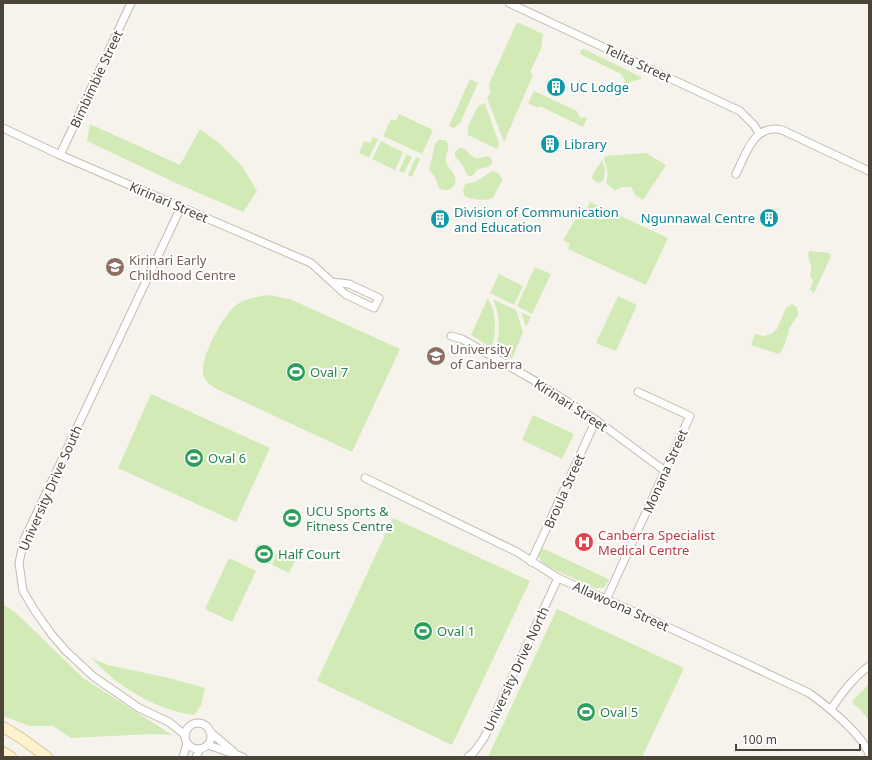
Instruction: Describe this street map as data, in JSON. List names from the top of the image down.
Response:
{
  "streets": {
    "street": [
      "Telita Street",
      "Bimbimbie Street",
      "Kirinari Street",
      "Monana Street",
      "University Drive South",
      "Broula Street",
      "Allawoona Street",
      "University Drive North"
    ]
  },
  "crossings": [
    ["Bimbimbie Street", "Kirinari Street"],
    ["Kirinari Street", "Monana Street"],
    ["Kirinari Street", "University Drive South"],
    ["Kirinari Street", "Broula Street"],
    ["Monana Street", "Allawoona Street"],
    ["Broula Street", "Allawoona Street"],
    ["Allawoona Street", "University Drive North"]
  ],
  "places": {
    "building": [
      "UC Lodge",
      "Library",
      "Ngunnawal Centre",
      "Division of Communication and Education"
    ],
    "school or university": ["Kirinari Early Childhood Centre", "University of Canberra"],
    "sports": [
      "Oval 7",
      "Oval 6",
      "UCU Sports & Fitness Centre",
      "Half Court",
      "Oval 1",
      "Oval 5"
    ],
    "hospital": ["Canberra Specialist Medical Centre"]
  },
  "scale_bar": "100 m"
}
